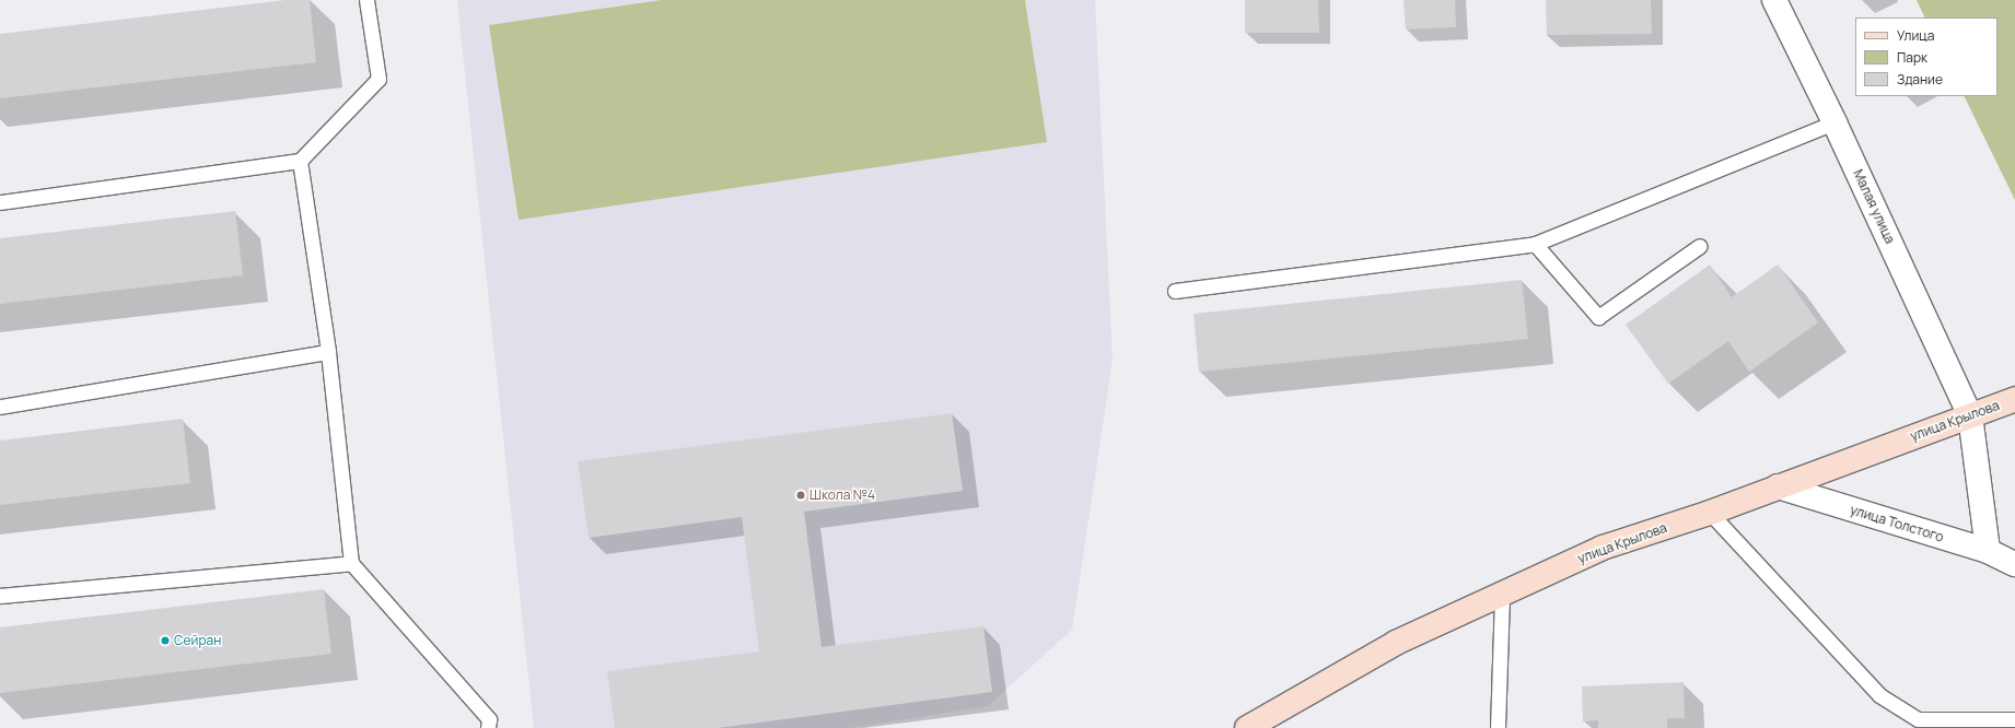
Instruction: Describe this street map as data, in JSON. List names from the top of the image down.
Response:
{
  "streets": {
    "main road": ["улица Крылова"],
    "street": ["Малая улица", "улица Толстого"]
  },
  "crossings": [
    ["Малая улица", "улица Крылова"],
    ["Малая улица", "улица Толстого"],
    ["улица Крылова", "улица Толстого"]
  ],
  "places": ["Школа №4", "Сейран"],
  "legend": ["Улица", "Парк", "Здание"]
}
